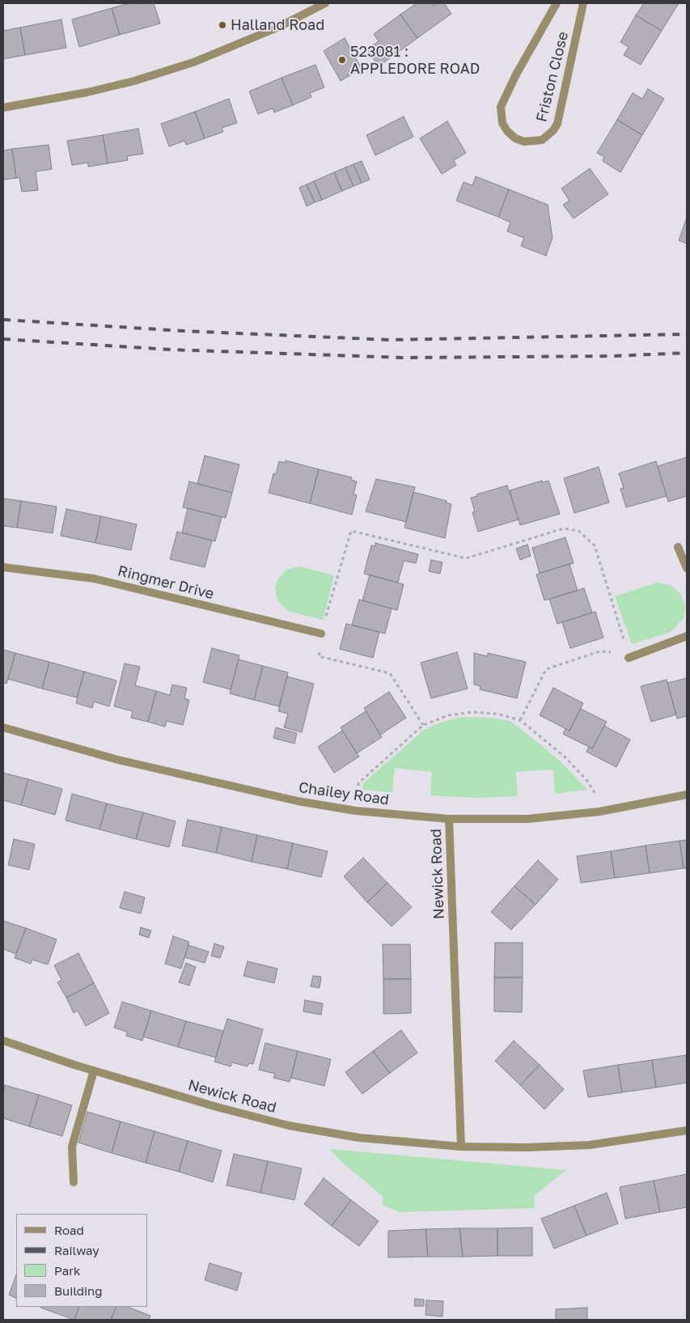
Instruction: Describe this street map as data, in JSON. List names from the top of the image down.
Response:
{
  "streets": {
    "street": [
      "Friston Close",
      "Ringmer Drive",
      "Chailey Road",
      "Newick Road"
    ]
  },
  "crossings": [
    ["Chailey Road", "Newick Road"]
  ],
  "places": ["Halland Road", "523081 : APPLEDORE ROAD"],
  "legend": [
    "Road",
    "Railway",
    "Park",
    "Building"
  ]
}
